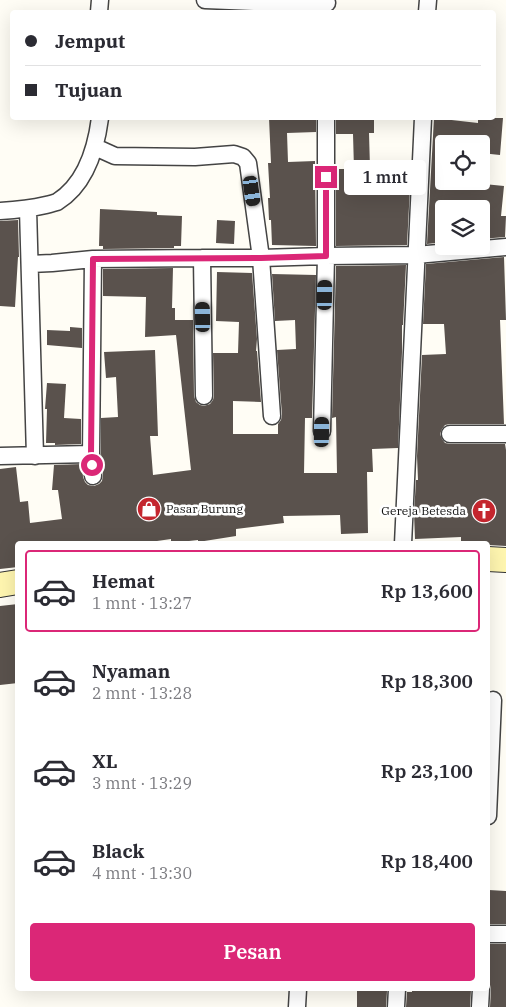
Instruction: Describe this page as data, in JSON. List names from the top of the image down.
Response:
{
  "places": {
    "shop": ["Pasar Burung"],
    "church": ["Gereja Betesda"]
  },
  "page": {
    "banner": ["Jemput", "Tujuan"],
    "bubble": "1 mnt",
    "list": [
      {
        "name": "Hemat",
        "note": "1 mnt · 13:27",
        "value": "Rp 13,600"
      },
      {
        "name": "Nyaman",
        "note": "2 mnt · 13:28",
        "value": "Rp 18,300"
      },
      {
        "name": "XL",
        "note": "3 mnt · 13:29",
        "value": "Rp 23,100"
      },
      {
        "name": "Black",
        "note": "4 mnt · 13:30",
        "value": "Rp 18,400"
      }
    ],
    "buttons": "Pesan"
  }
}
